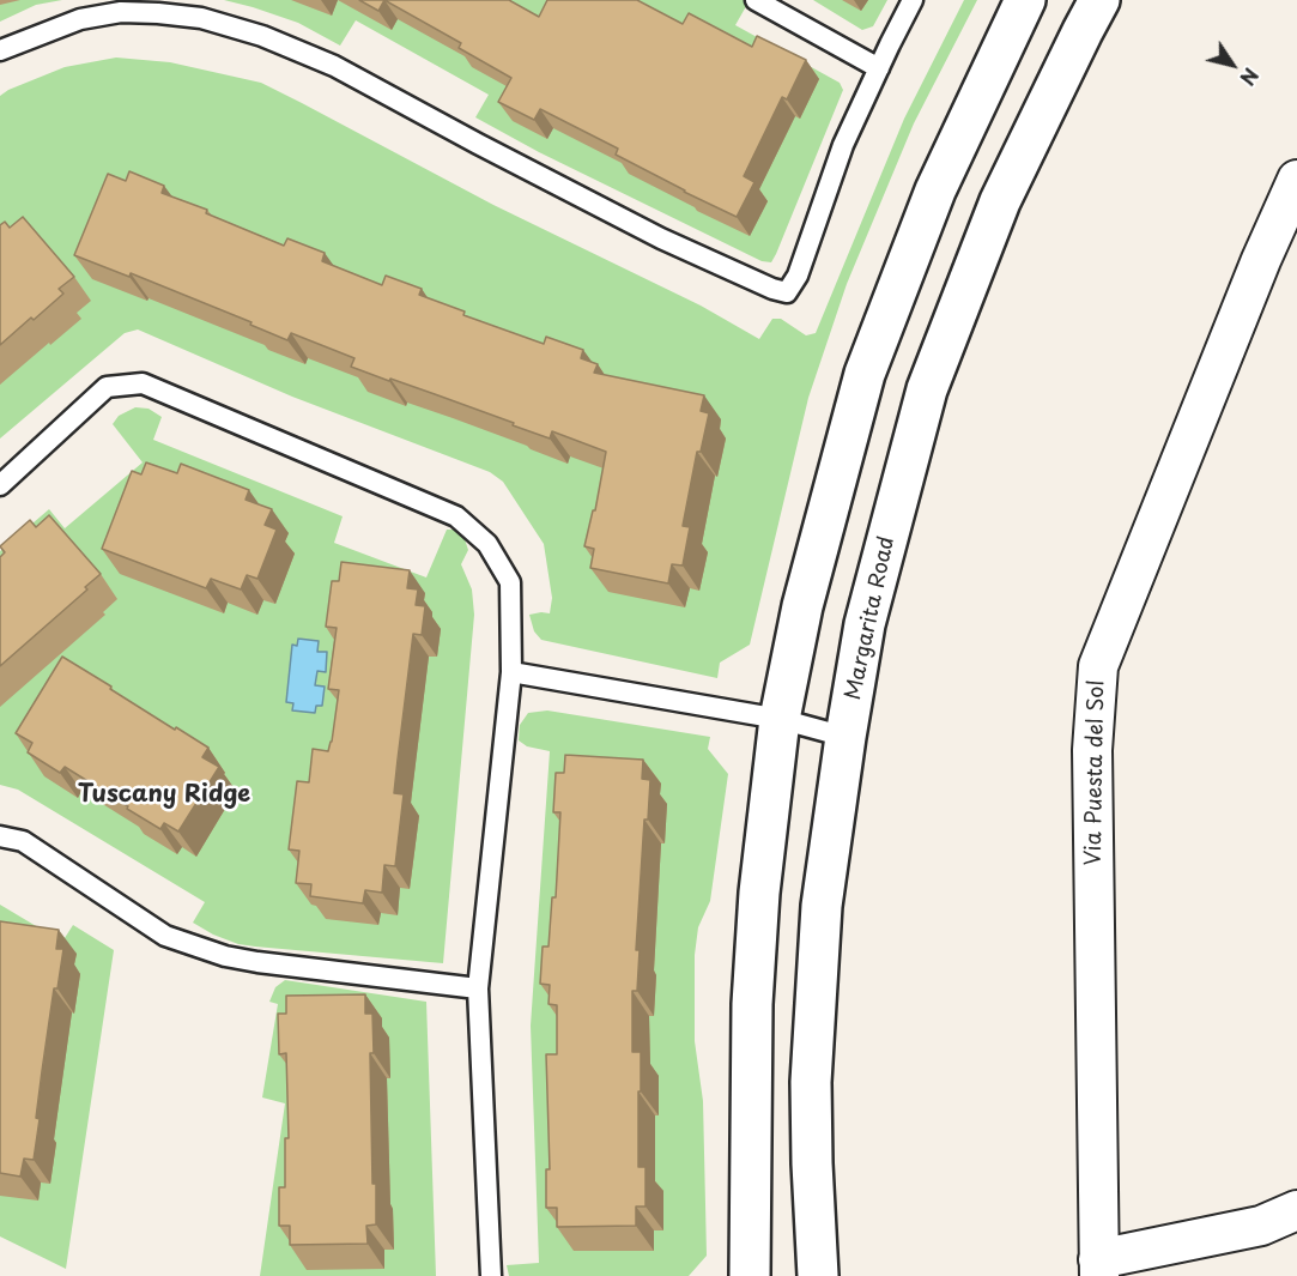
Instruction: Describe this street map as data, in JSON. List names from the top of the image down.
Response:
{
  "streets": {
    "main road": ["Margarita Road"],
    "street": ["Via Puesta del Sol"]
  },
  "districts": ["Tuscany Ridge"],
  "north": "bottom right"
}
